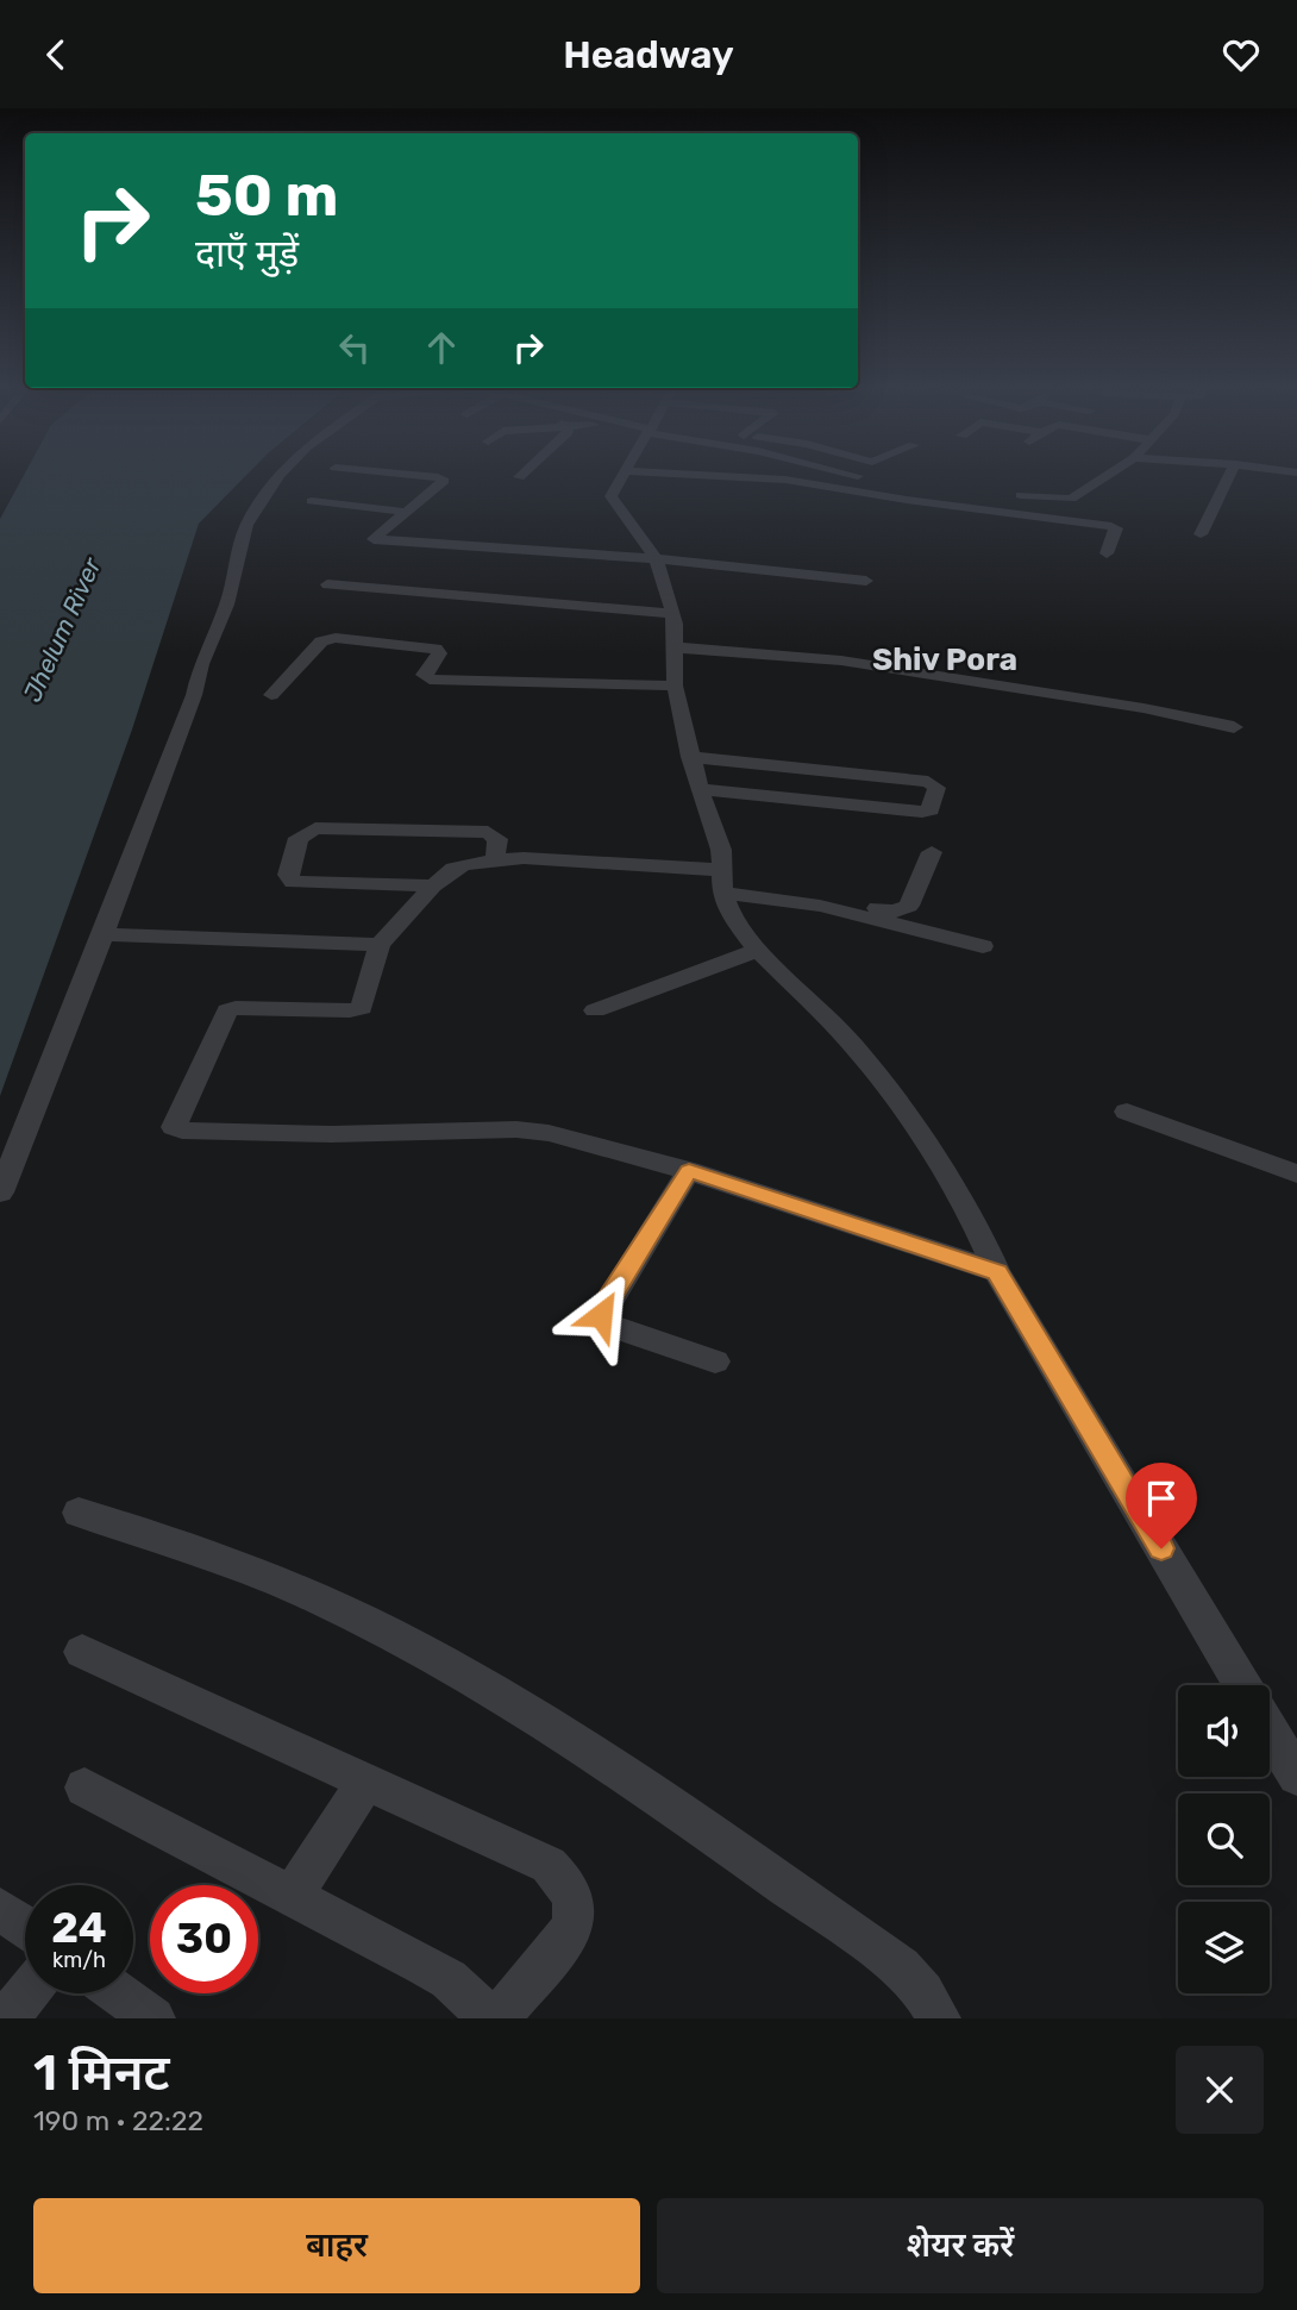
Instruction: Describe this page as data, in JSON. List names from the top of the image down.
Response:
{
  "districts": ["Shiv Pora"],
  "water": ["Jhelum River"],
  "page": {
    "header": "Headway",
    "turn": ["50 m", "दाएँ मुड़ें"],
    "speed": "24 km/h",
    "limit": "30",
    "heading": ["1 मिनट", "190 m · 22:22"],
    "buttons": ["बाहर", "शेयर करें"]
  }
}
